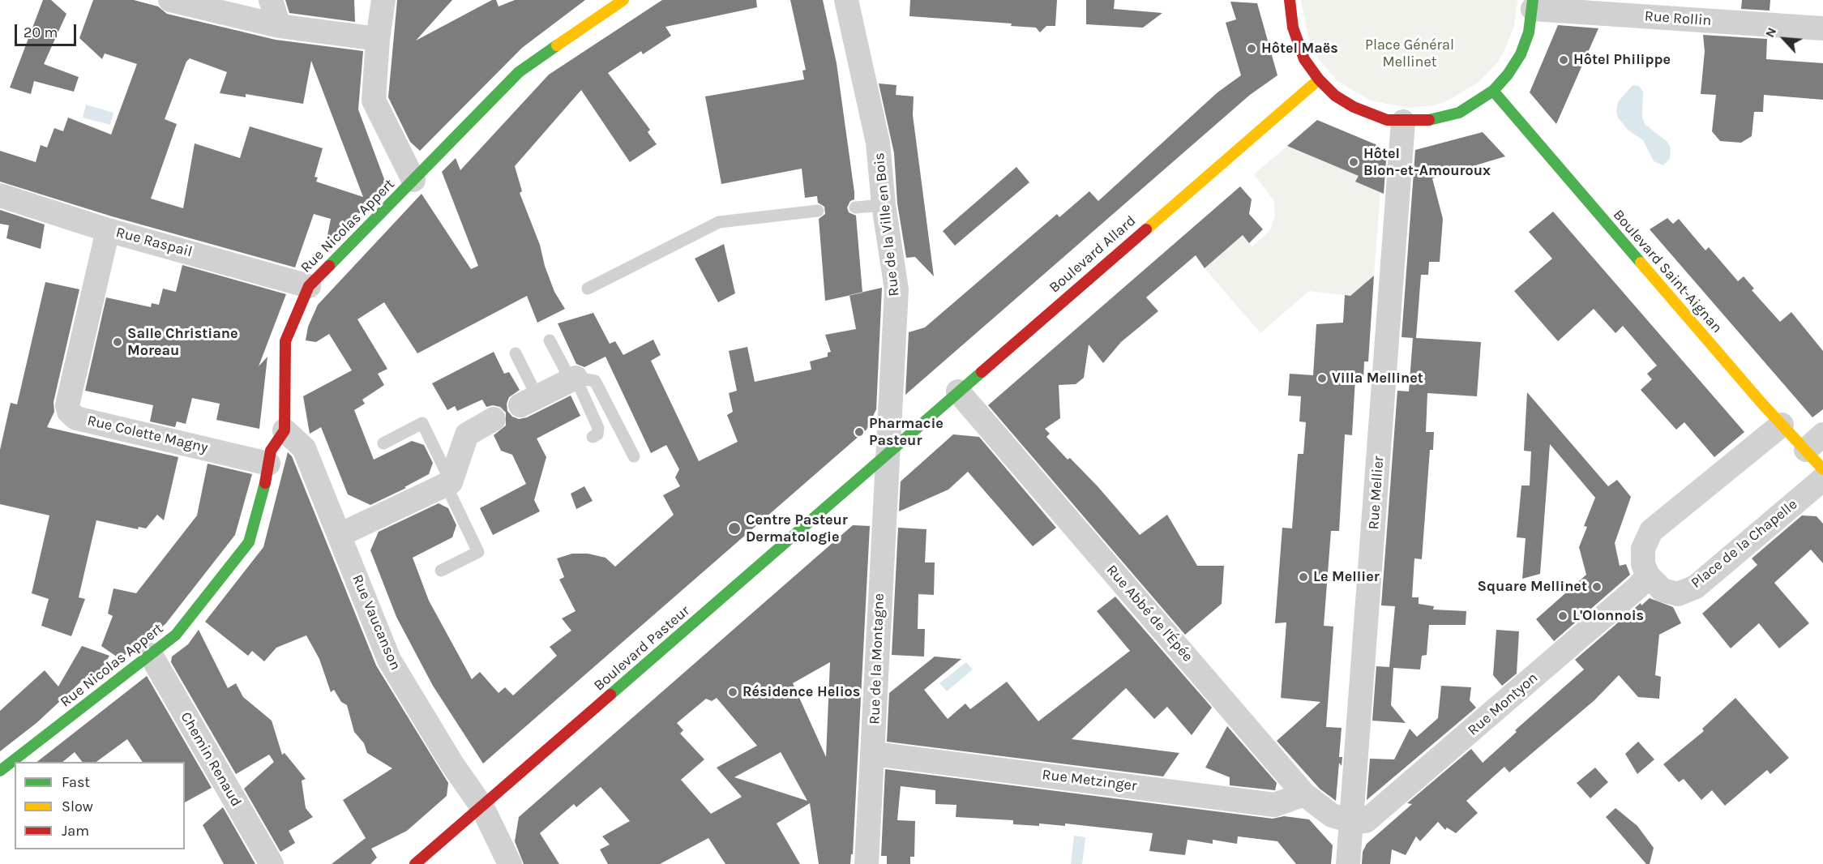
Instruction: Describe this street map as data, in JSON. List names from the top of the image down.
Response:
{
  "streets": {
    "street": [
      "Rue Rollin",
      "Rue de la Ville en Bois",
      "Rue Nicolas Appert",
      "Rue Raspail",
      "Boulevard Allard",
      "Boulevard Saint-Aignan",
      "Rue Colette Magny",
      "Rue Mellier",
      "Place de la Chapelle",
      "Rue Abbé de l'Épée",
      "Rue Vaucanson",
      "Boulevard Pasteur",
      "Rue de la Montagne",
      "Rue Montyon",
      "Chemin Renaud",
      "Rue Metzinger"
    ]
  },
  "crossings": [
    ["Rue de la Ville en Bois", "Boulevard Allard"],
    ["Rue de la Ville en Bois", "Boulevard Pasteur"],
    ["Rue de la Ville en Bois", "Rue de la Montagne"],
    ["Rue Nicolas Appert", "Rue Raspail"],
    ["Rue Nicolas Appert", "Rue Colette Magny"],
    ["Rue Nicolas Appert", "Rue Vaucanson"],
    ["Rue Nicolas Appert", "Chemin Renaud"],
    ["Rue Raspail", "Rue Colette Magny"],
    ["Boulevard Allard", "Rue Abbé de l'Épée"],
    ["Boulevard Allard", "Boulevard Pasteur"],
    ["Boulevard Allard", "Rue de la Montagne"],
    ["Rue Mellier", "Rue Abbé de l'Épée"],
    ["Rue Mellier", "Rue Montyon"],
    ["Place de la Chapelle", "Rue Montyon"],
    ["Rue Abbé de l'Épée", "Rue Montyon"],
    ["Rue Abbé de l'Épée", "Rue Metzinger"],
    ["Rue Vaucanson", "Boulevard Pasteur"],
    ["Boulevard Pasteur", "Rue de la Montagne"],
    ["Rue de la Montagne", "Rue Metzinger"]
  ],
  "parks": ["Place Général Mellinet"],
  "places": [
    "Hôtel Maës",
    "Hôtel Philippe",
    "Hôtel Blon-et-Amouroux",
    "Salle Christiane Moreau",
    "Villa Mellinet",
    "Pharmacie Pasteur",
    "Centre Pasteur Dermatologie",
    "Le Mellier",
    "Square Mellinet",
    "L'Olonnois",
    "Résidence Helios"
  ],
  "legend": ["Fast", "Slow", "Jam"],
  "scale_bar": "20 m",
  "north": "top left"
}
